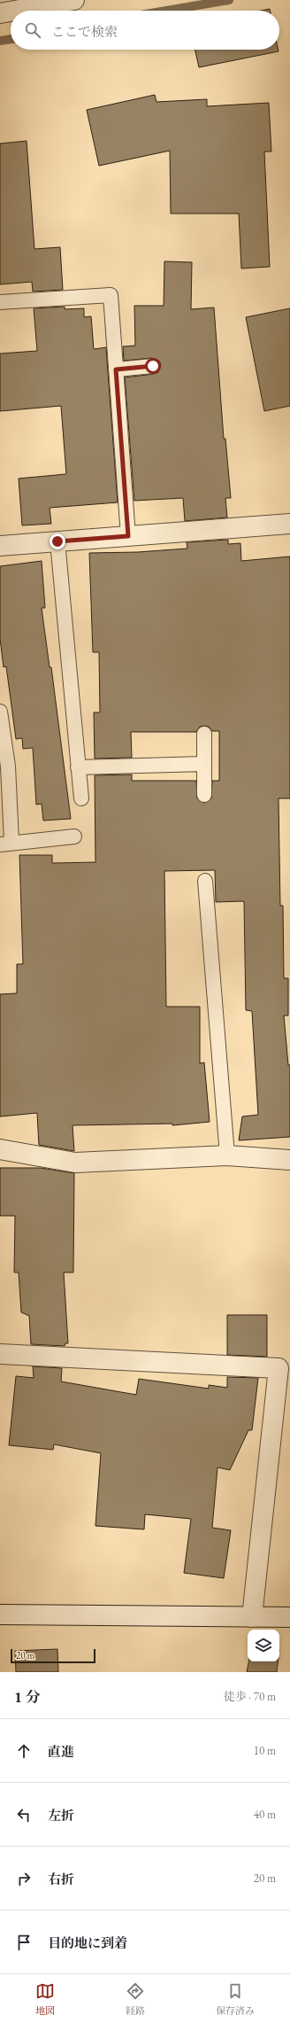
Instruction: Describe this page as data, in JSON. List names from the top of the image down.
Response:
{
  "scale_bar": "20 m",
  "page": {
    "search": "ここで検索",
    "scale": "20 m",
    "heading": ["1 分", "徒歩 · 70 m"],
    "list": [
      ["直進", "10 m"],
      ["左折", "40 m"],
      ["右折", "20 m"],
      "目的地に到着"
    ],
    "nav": ["地図", "経路", "保存済み"]
  }
}
